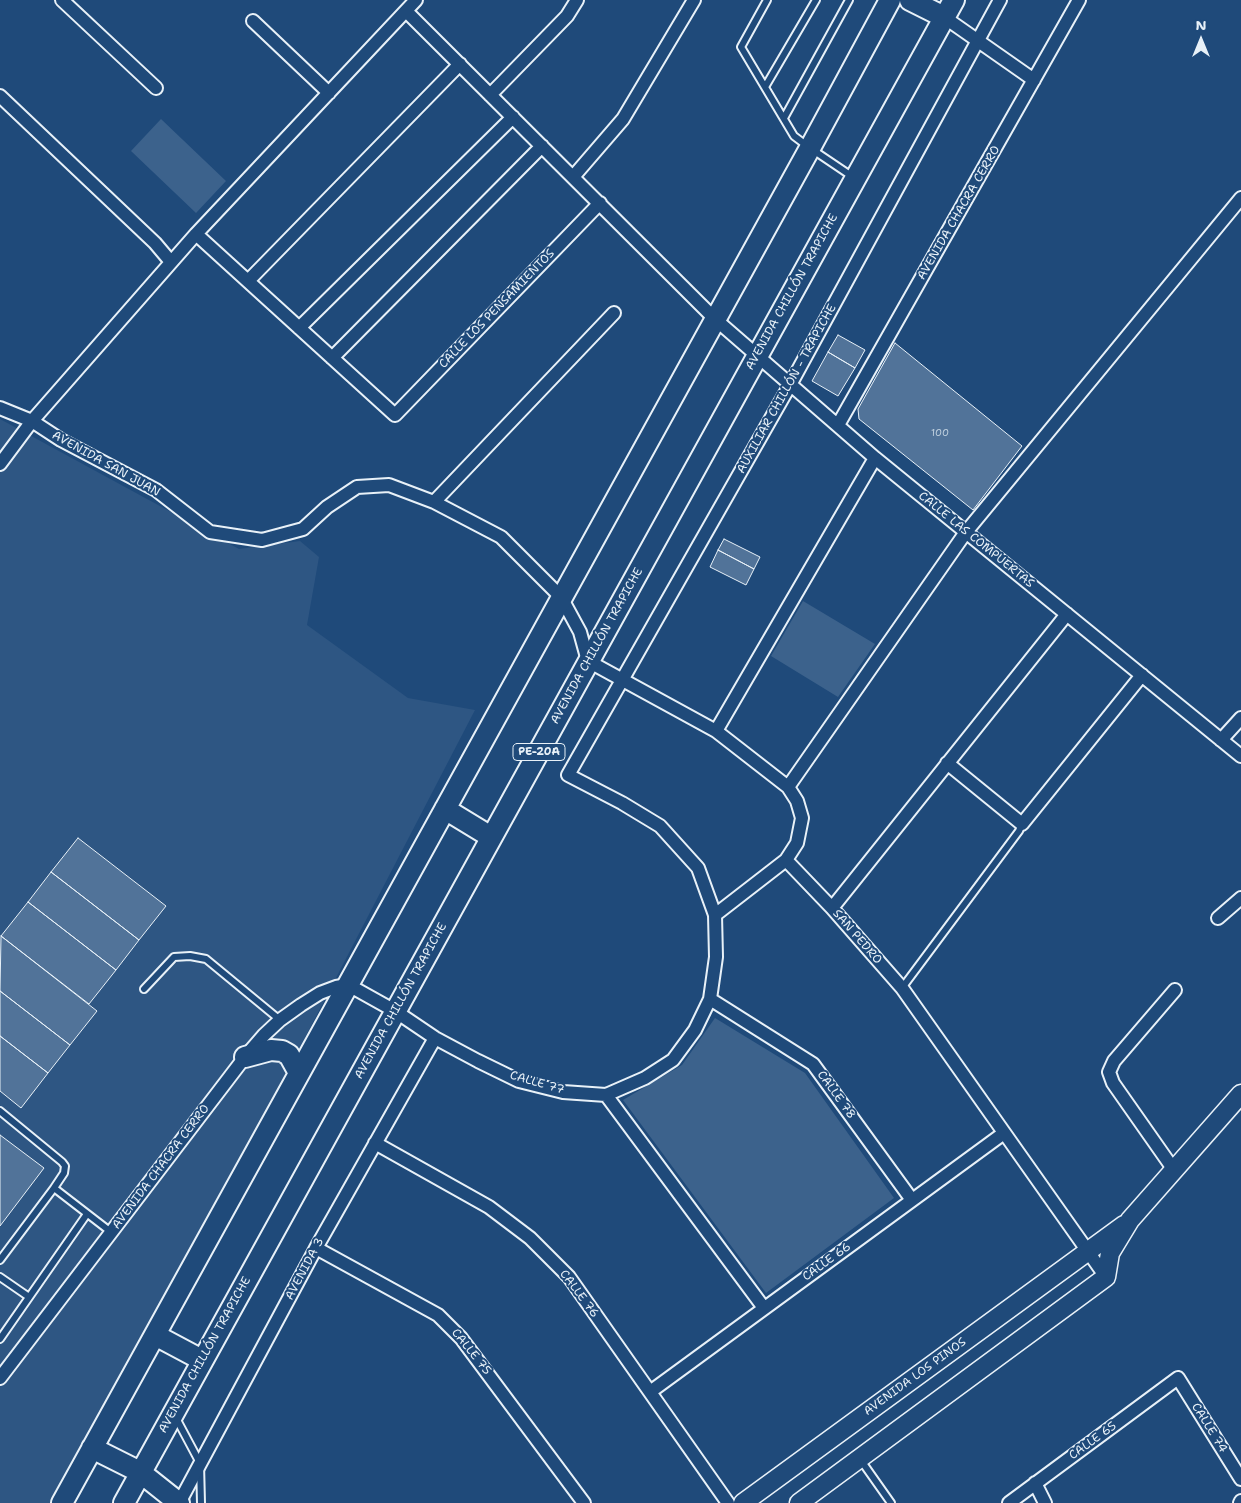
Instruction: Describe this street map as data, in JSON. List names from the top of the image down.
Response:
{
  "streets": {
    "main road": ["AVENIDA CHILLÓN TRAPICHE", "PE-20A"],
    "street": [
      "AVENIDA CHACRA CERRO",
      "CALLE LOS PENSAMIENTOS",
      "AUXILIAR CHILLÓN - TRAPICHE",
      "AVENIDA SAN JUAN",
      "CALLE LAS COMPUERTAS",
      "SAN PEDRO",
      "CALLE 77",
      "CALLE 78",
      "CALLE 66",
      "AVENIDA 3",
      "CALLE 76",
      "CALLE 75",
      "AVENIDA LOS PINOS",
      "CALLE 74",
      "CALLE 65"
    ]
  },
  "crossings": [
    ["AVENIDA CHACRA CERRO", "CALLE LAS COMPUERTAS"],
    ["AVENIDA CHACRA CERRO", "CALLE 77"],
    ["AVENIDA CHILLÓN TRAPICHE", "AVENIDA SAN JUAN"],
    ["AVENIDA CHILLÓN TRAPICHE", "CALLE LAS COMPUERTAS"],
    ["AVENIDA CHILLÓN TRAPICHE", "CALLE 77"],
    ["CALLE LOS PENSAMIENTOS", "CALLE LAS COMPUERTAS"],
    ["AUXILIAR CHILLÓN - TRAPICHE", "CALLE LAS COMPUERTAS"],
    ["AUXILIAR CHILLÓN - TRAPICHE", "CALLE 77"],
    ["SAN PEDRO", "CALLE 66"],
    ["SAN PEDRO", "AVENIDA LOS PINOS"],
    ["CALLE 77", "CALLE 78"],
    ["CALLE 77", "AVENIDA 3"],
    ["CALLE 78", "CALLE 66"],
    ["CALLE 66", "CALLE 76"],
    ["AVENIDA 3", "CALLE 76"],
    ["AVENIDA 3", "CALLE 75"],
    ["CALLE 74", "CALLE 65"]
  ],
  "house_numbers": ["100"],
  "north": "top"
}
